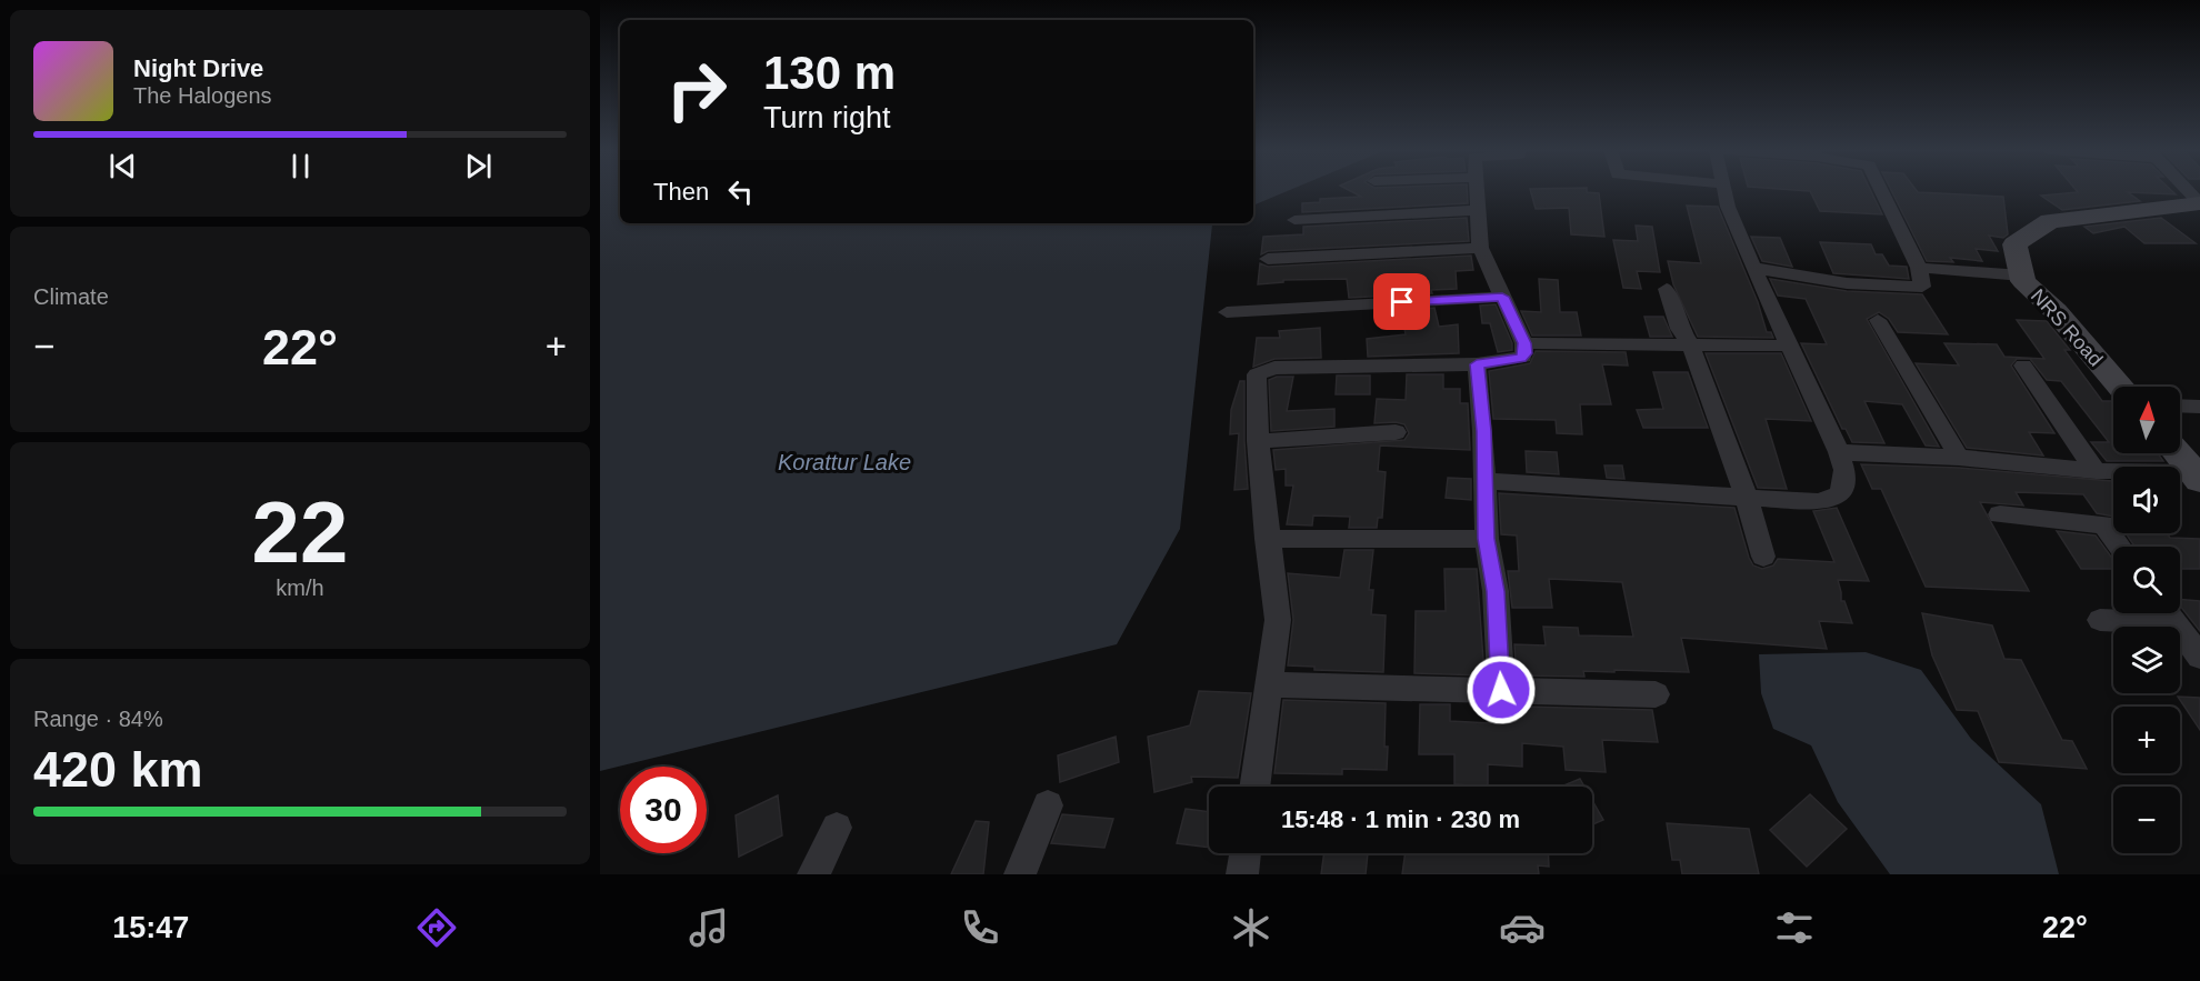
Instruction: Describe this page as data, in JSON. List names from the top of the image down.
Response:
{
  "streets": {
    "street": ["NRS Road"]
  },
  "water": ["Korattur Lake"],
  "north": "top",
  "page": {
    "turn": ["130 m", "Turn right"],
    "song": ["Night Drive", "The Halogens"],
    "then": "Then",
    "tile": [
      "Climate",
      ["22", "km/h"],
      ["Range · 84%", "420 km"]
    ],
    "heat": ["−", "22°", "+"],
    "map_buttons": ["+", "−"],
    "limit": "30",
    "trip": "15:48 · 1 min · 230 m",
    "tabs": ["15:47", "22°"]
  }
}
